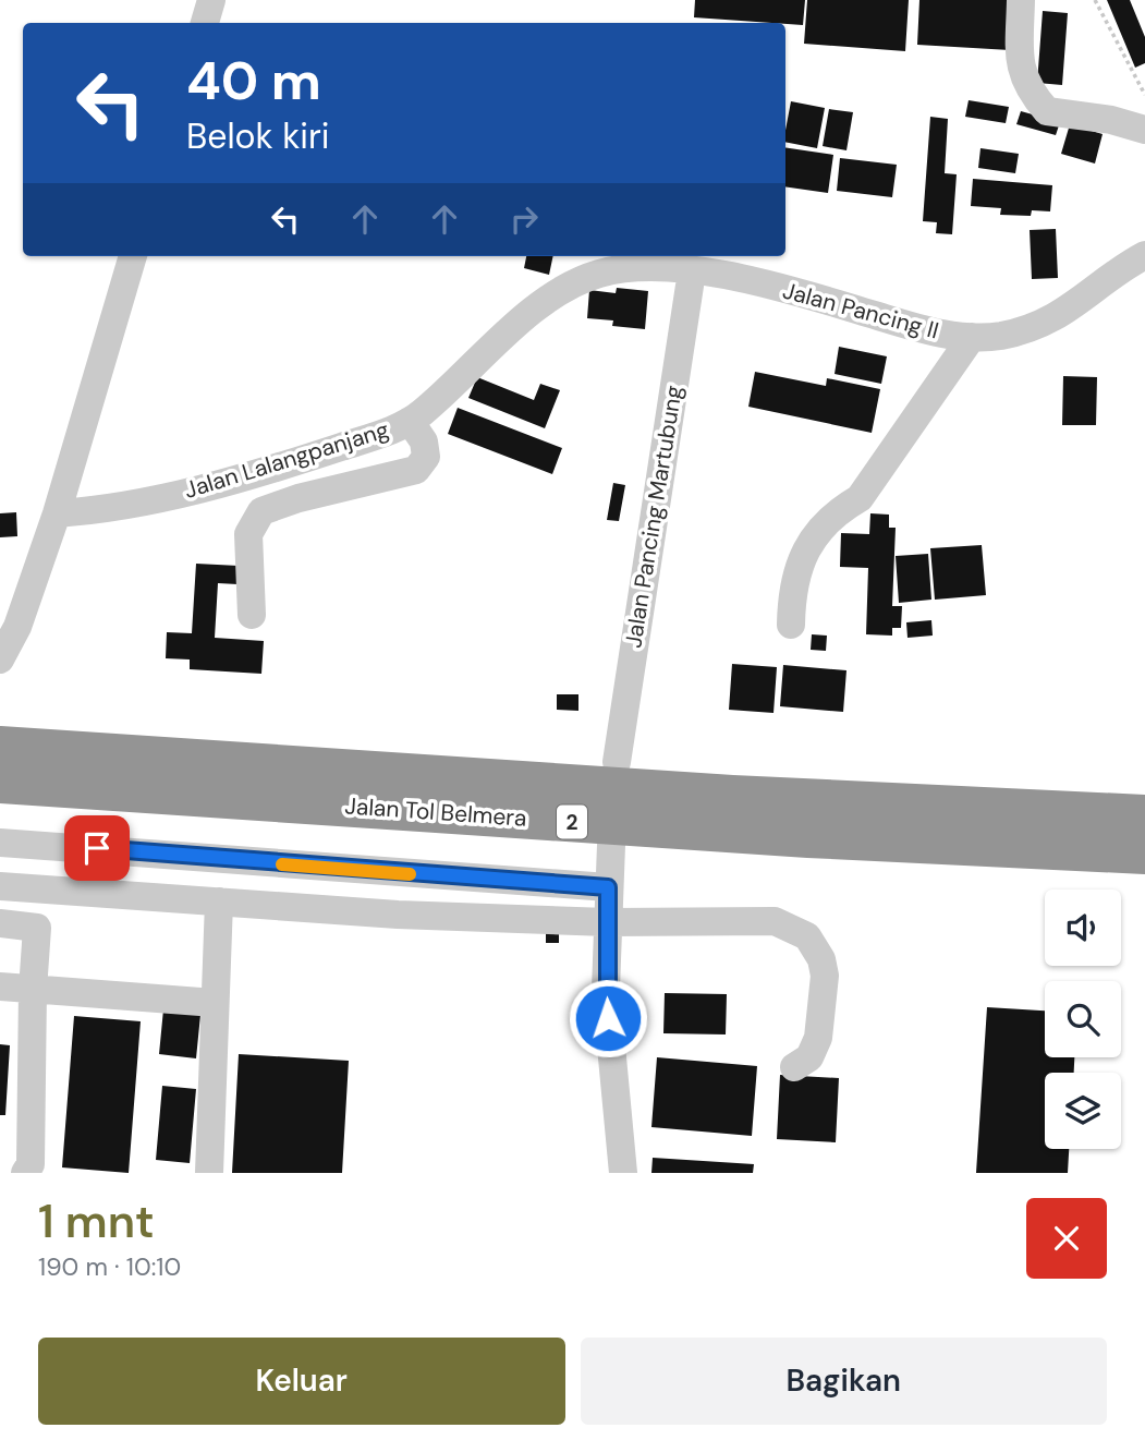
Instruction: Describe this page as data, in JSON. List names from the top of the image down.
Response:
{
  "streets": {
    "highway": ["Jalan Tol Belmera", "2"],
    "street": ["Jalan Pancing II", "Jalan Lalangpanjang", "Jalan Pancing Martubung"]
  },
  "crossings": [
    ["Jalan Pancing II", "Jalan Lalangpanjang"],
    ["Jalan Pancing II", "Jalan Pancing Martubung"],
    ["Jalan Lalangpanjang", "Jalan Pancing Martubung"]
  ],
  "page": {
    "turn": ["40 m", "Belok kiri"],
    "heading": ["1 mnt", "190 m · 10:10"],
    "buttons": ["Keluar", "Bagikan"]
  }
}
